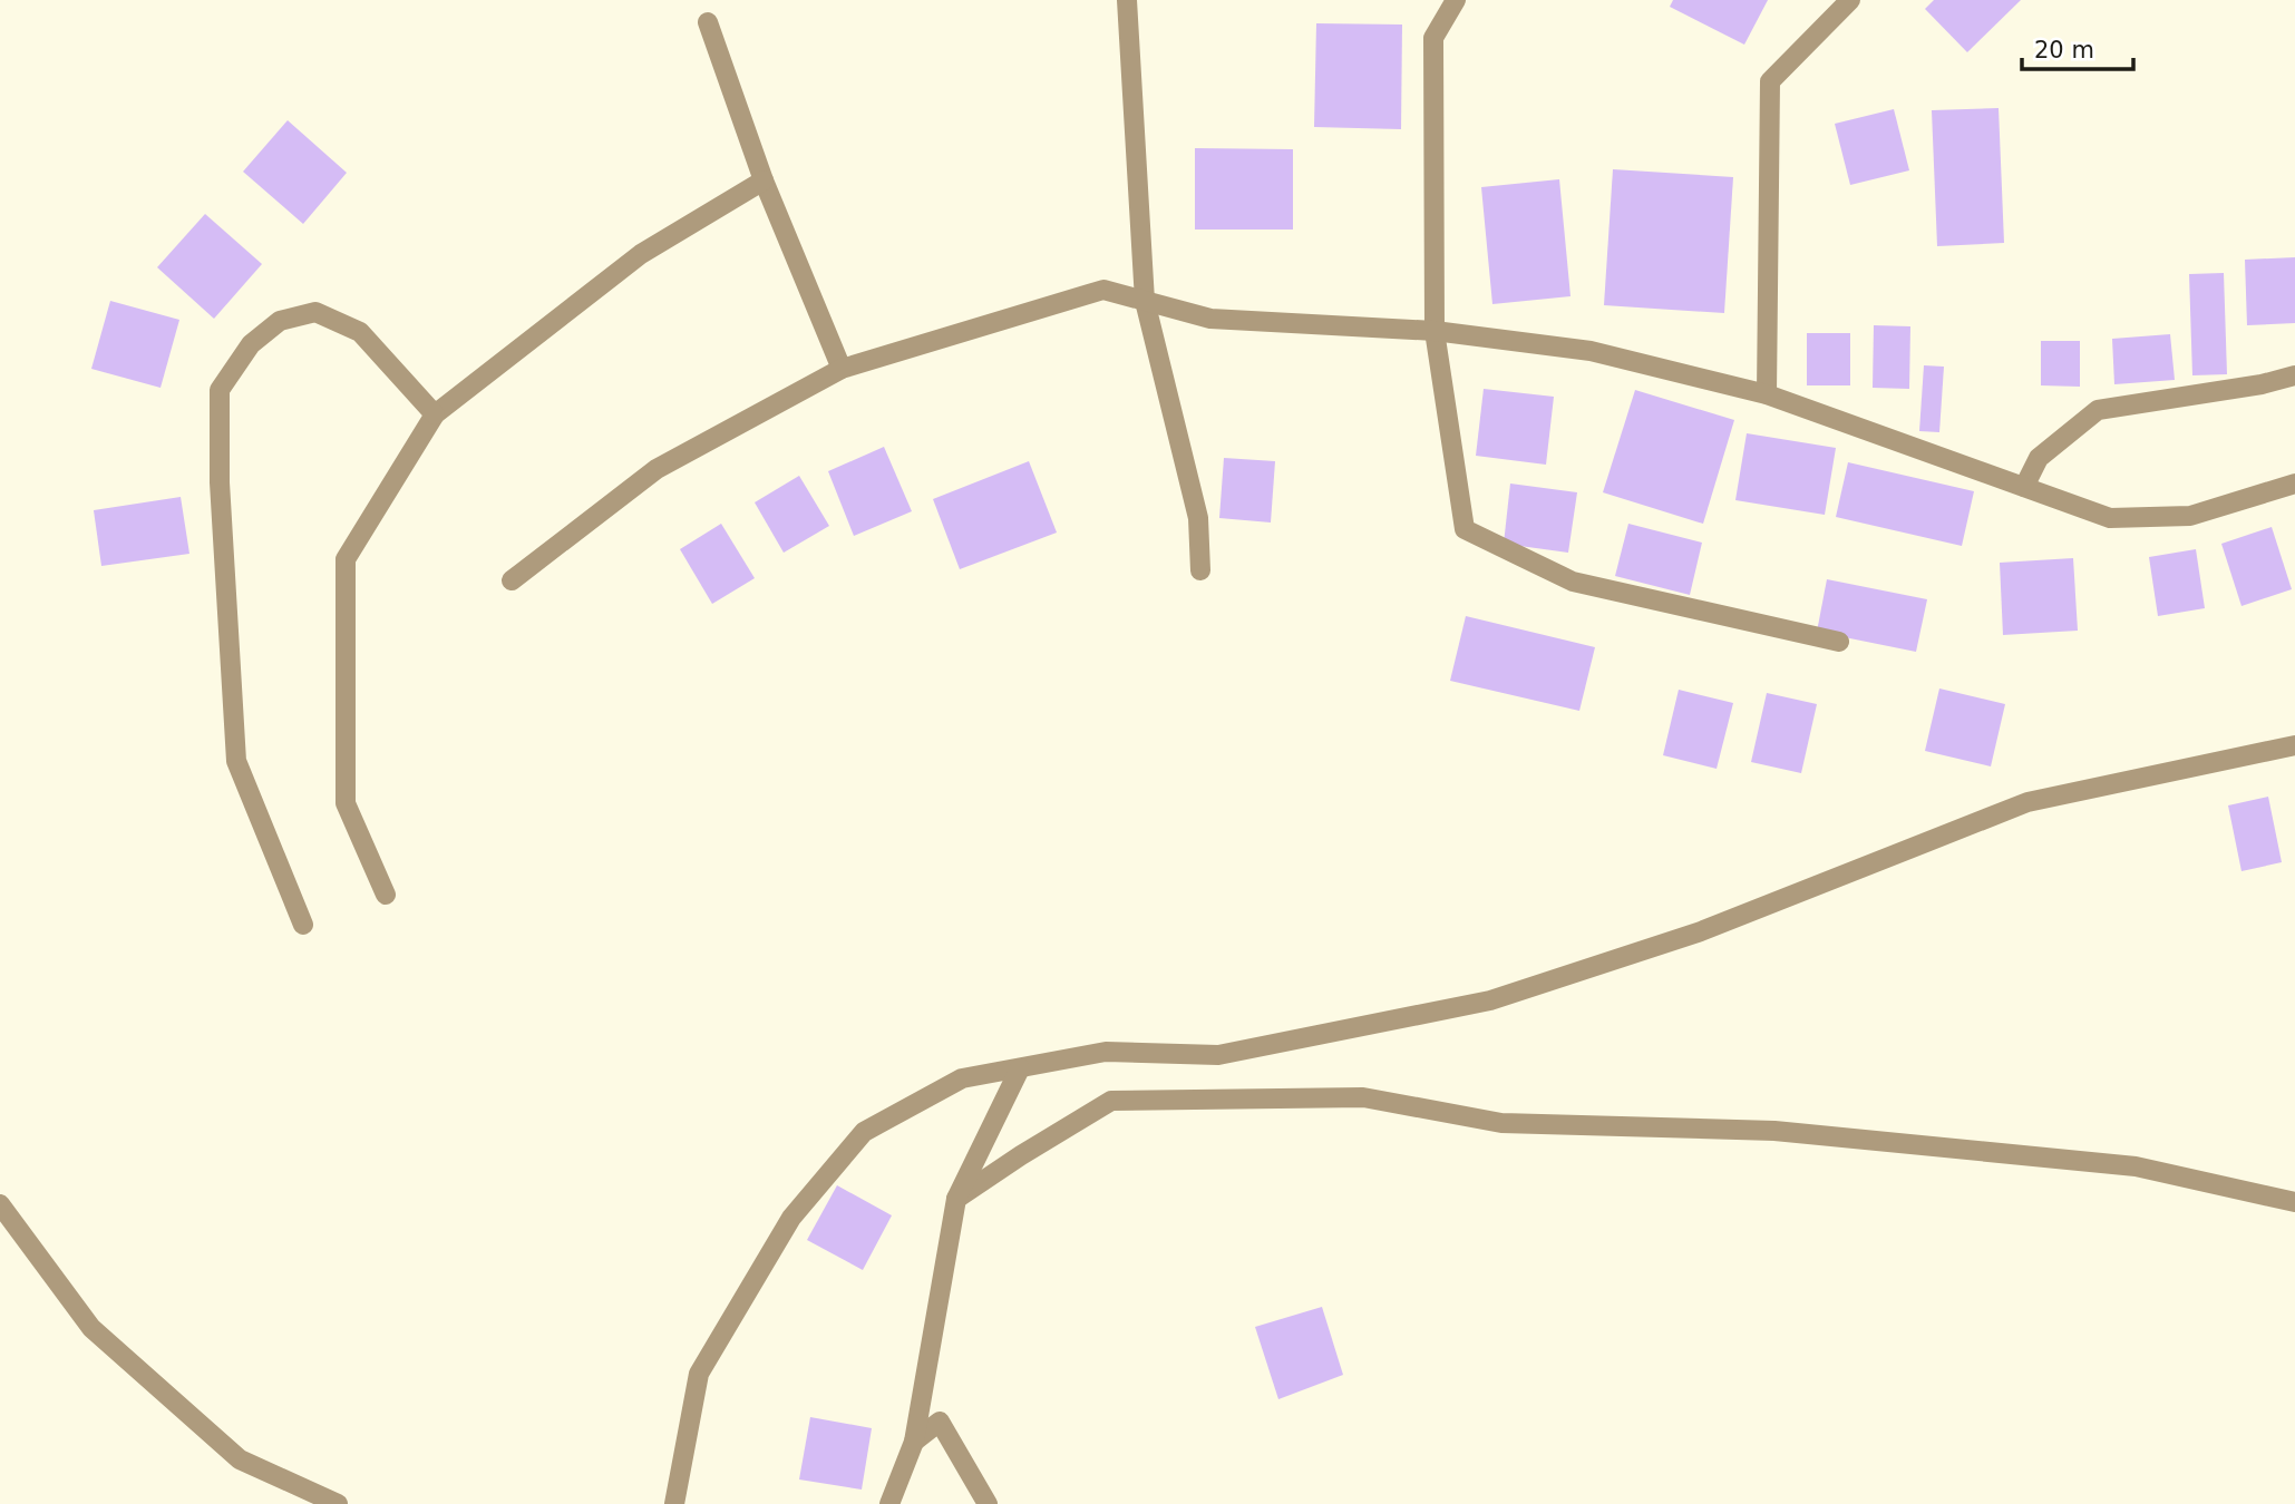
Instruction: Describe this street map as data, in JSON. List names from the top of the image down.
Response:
{
  "scale_bar": "20 m"
}
